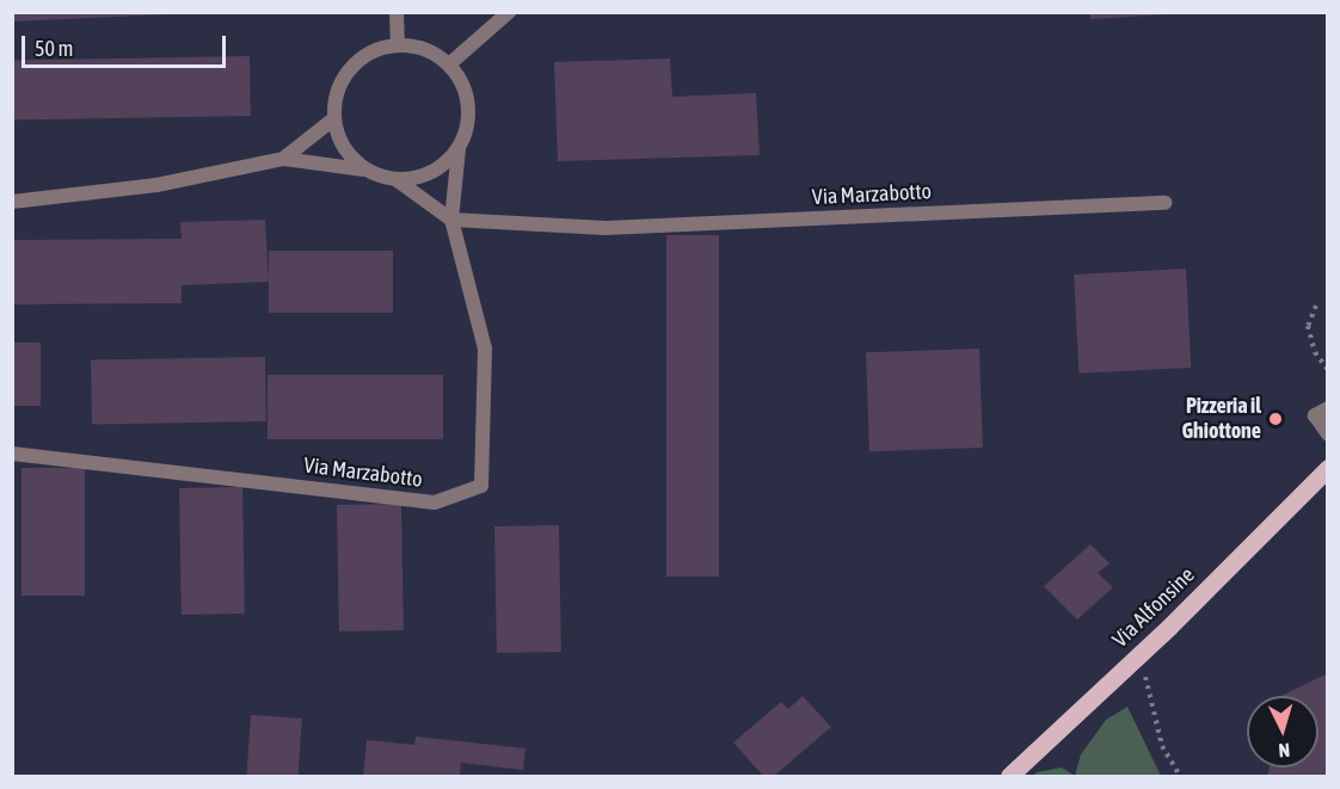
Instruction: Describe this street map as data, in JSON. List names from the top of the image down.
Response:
{
  "streets": {
    "main road": ["Via Alfonsine"],
    "street": ["Via Marzabotto"]
  },
  "places": ["Pizzeria il Ghiottone"],
  "scale_bar": "50 m",
  "north": "bottom"
}
